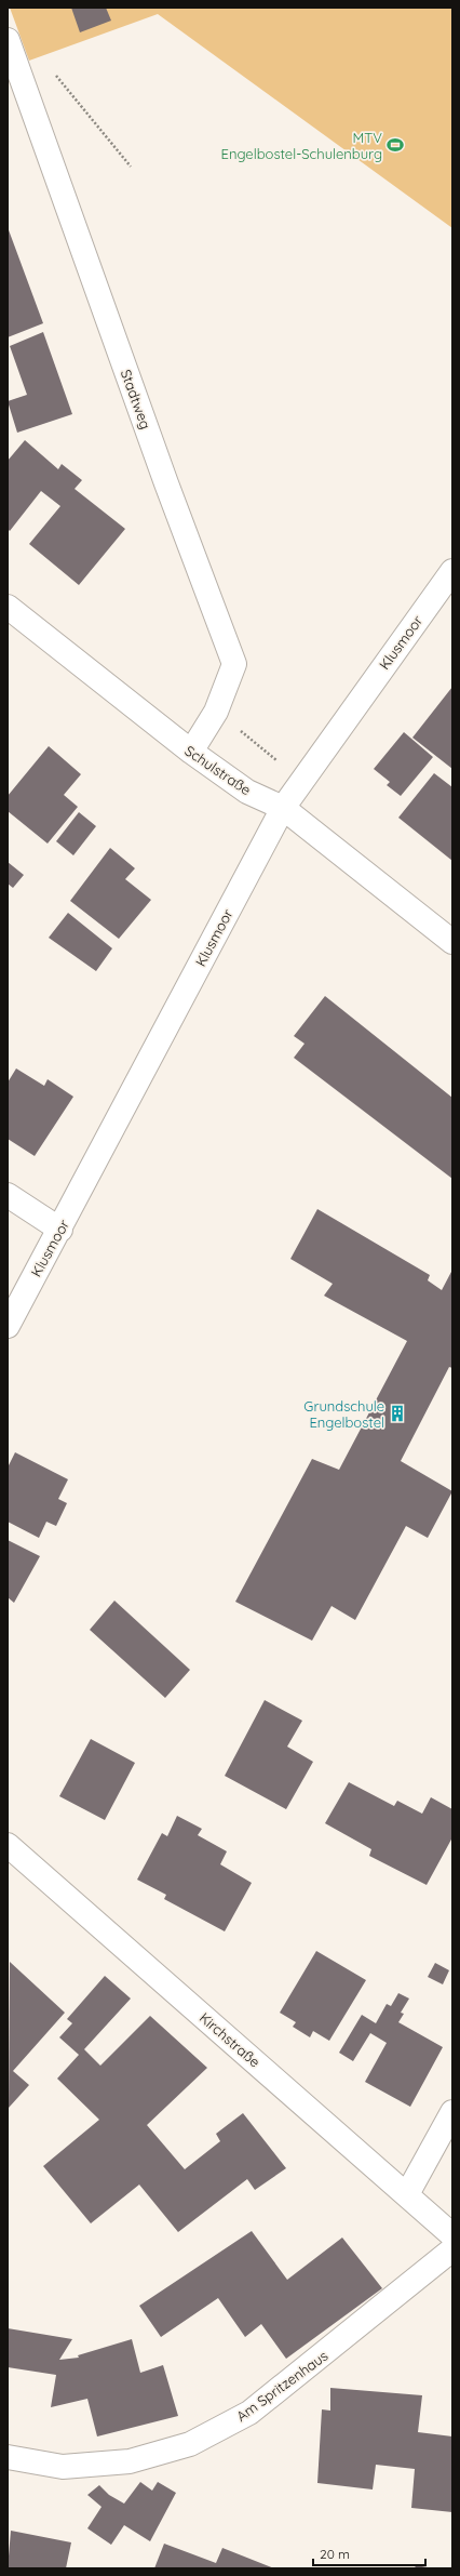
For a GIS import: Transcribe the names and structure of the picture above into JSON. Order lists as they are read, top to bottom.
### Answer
{
  "streets": {
    "street": [
      "Stadtweg",
      "Klusmoor",
      "Schulstraße",
      "Kirchstraße",
      "Am Spritzenhaus"
    ]
  },
  "crossings": [
    ["Stadtweg", "Schulstraße"],
    ["Klusmoor", "Schulstraße"]
  ],
  "places": {
    "sports": ["MTV Engelbostel-Schulenburg"],
    "building": ["Grundschule Engelbostel"]
  },
  "scale_bar": "20 m"
}
